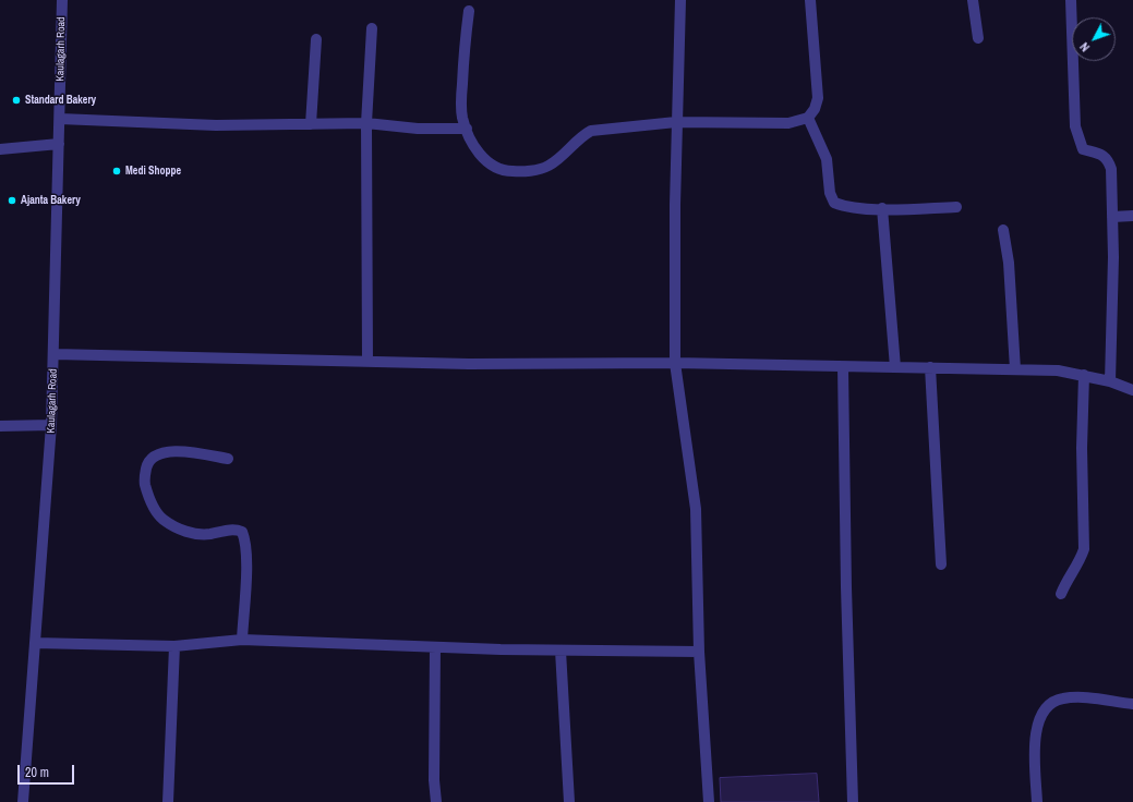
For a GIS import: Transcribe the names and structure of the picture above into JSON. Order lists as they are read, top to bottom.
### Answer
{
  "streets": {
    "street": ["Kaulagarh Road"]
  },
  "places": ["Standard Bakery", "Medi Shoppe", "Ajanta Bakery"],
  "scale_bar": "20 m",
  "north": "bottom left"
}
